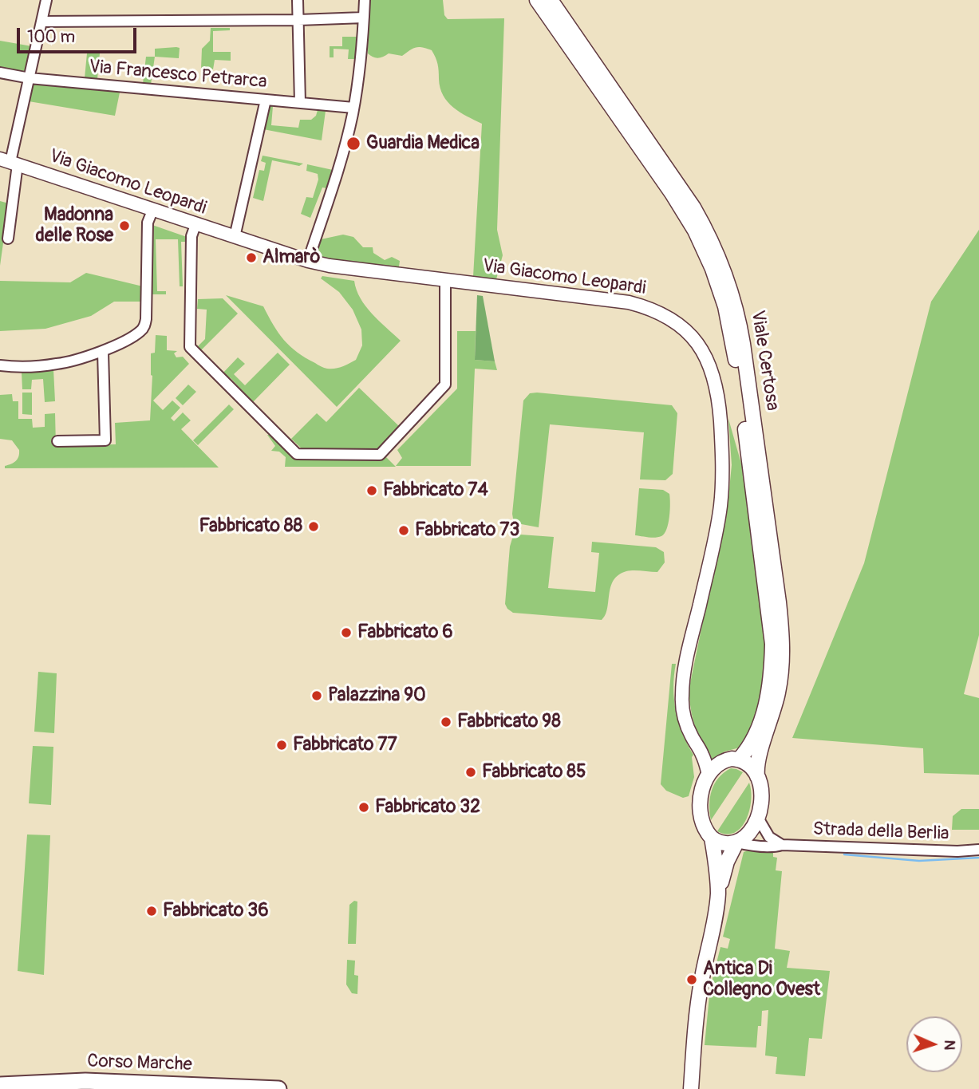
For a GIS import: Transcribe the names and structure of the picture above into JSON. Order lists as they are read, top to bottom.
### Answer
{
  "streets": {
    "main road": ["Viale Certosa", "Corso Marche"],
    "street": ["Via Francesco Petrarca", "Via Giacomo Leopardi", "Strada della Berlia"]
  },
  "crossings": [
    ["Via Giacomo Leopardi", "Viale Certosa"],
    ["Via Giacomo Leopardi", "Strada della Berlia"],
    ["Viale Certosa", "Strada della Berlia"]
  ],
  "places": [
    "Guardia Medica",
    "Madonna delle Rose",
    "Almarò",
    "Fabbricato 74",
    "Fabbricato 88",
    "Fabbricato 73",
    "Fabbricato 6",
    "Palazzina 90",
    "Fabbricato 98",
    "Fabbricato 77",
    "Fabbricato 85",
    "Fabbricato 32",
    "Fabbricato 36",
    "Antica Di Collegno Ovest"
  ],
  "scale_bar": "100 m",
  "north": "right"
}
